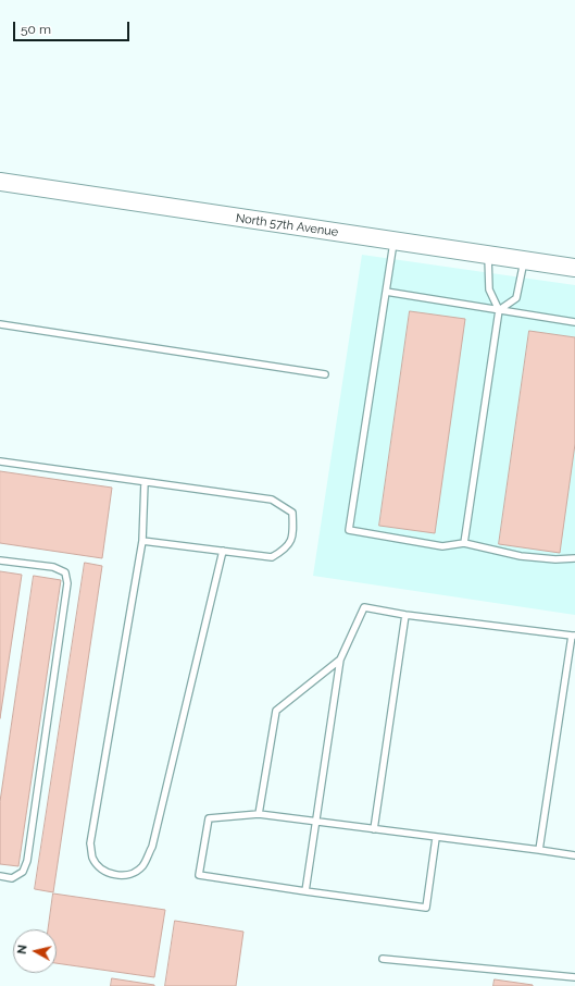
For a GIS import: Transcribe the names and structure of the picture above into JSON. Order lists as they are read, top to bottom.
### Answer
{
  "streets": {
    "street": ["North 57th Avenue"]
  },
  "scale_bar": "50 m",
  "north": "left"
}
